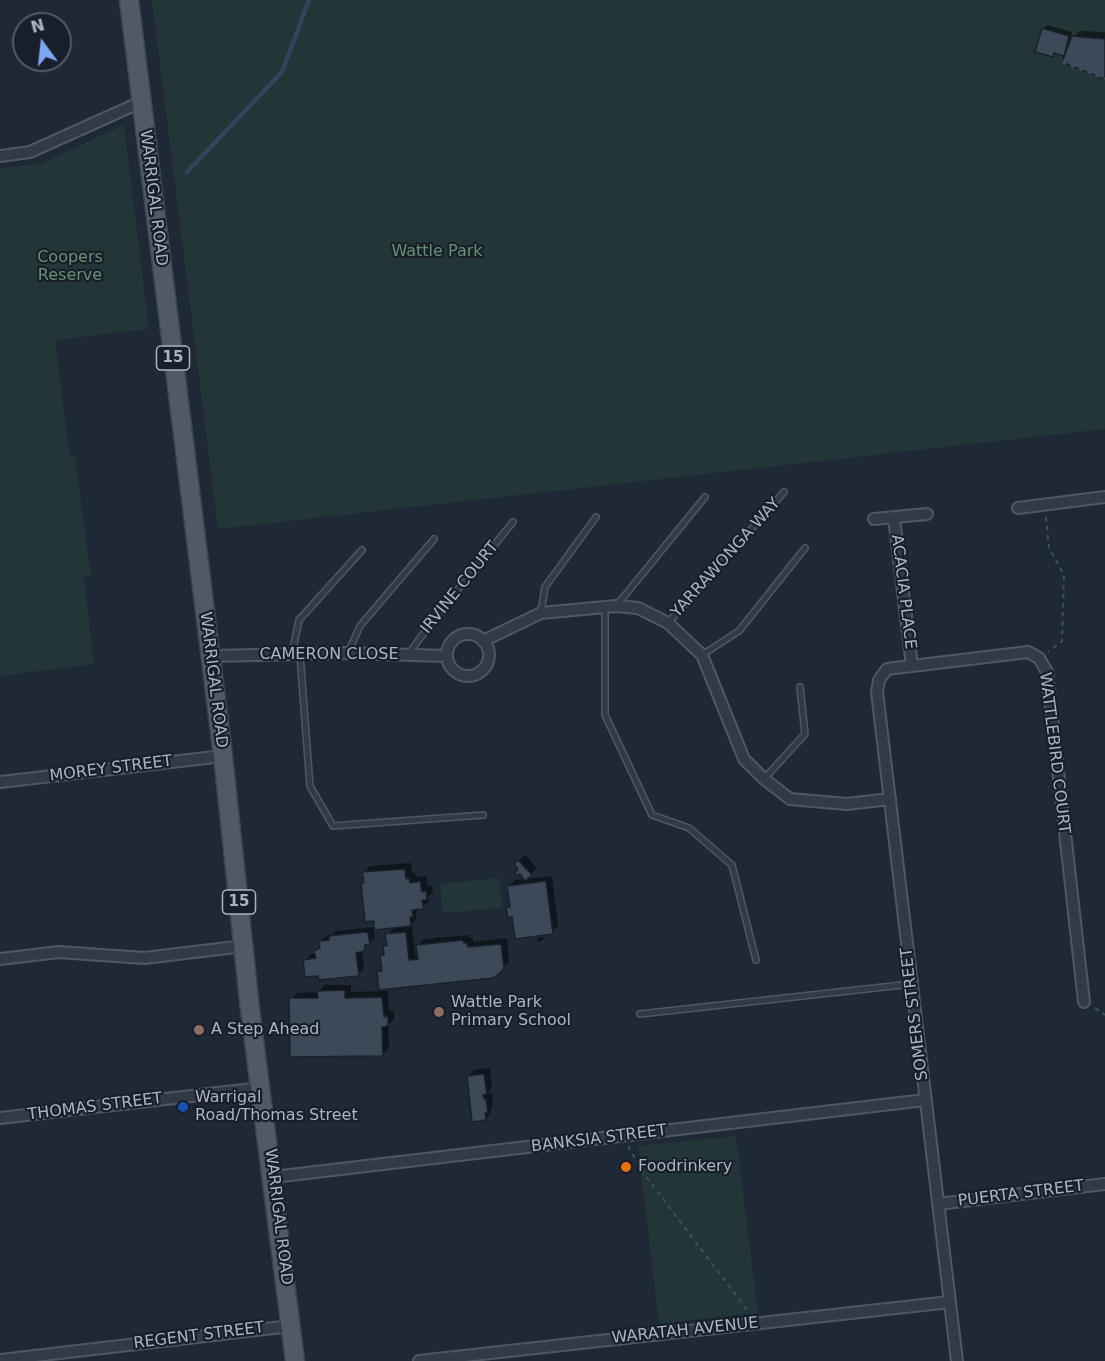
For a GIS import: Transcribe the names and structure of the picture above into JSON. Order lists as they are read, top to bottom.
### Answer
{
  "streets": {
    "main road": ["WARRIGAL ROAD", "15"],
    "street": [
      "ACACIA PLACE",
      "CAMERON CLOSE",
      "WATTLEBIRD COURT",
      "MOREY STREET",
      "SOMERS STREET",
      "THOMAS STREET",
      "BANKSIA STREET",
      "PUERTA STREET",
      "WARATAH AVENUE",
      "REGENT STREET"
    ],
    "lane": ["YARRAWONGA WAY", "IRVINE COURT"]
  },
  "crossings": [
    ["WARRIGAL ROAD", "CAMERON CLOSE"],
    ["WARRIGAL ROAD", "MOREY STREET"],
    ["WARRIGAL ROAD", "THOMAS STREET"],
    ["WARRIGAL ROAD", "BANKSIA STREET"],
    ["WARRIGAL ROAD", "REGENT STREET"],
    ["IRVINE COURT", "CAMERON CLOSE"],
    ["ACACIA PLACE", "WATTLEBIRD COURT"],
    ["WATTLEBIRD COURT", "SOMERS STREET"],
    ["SOMERS STREET", "BANKSIA STREET"],
    ["SOMERS STREET", "PUERTA STREET"],
    ["SOMERS STREET", "WARATAH AVENUE"]
  ],
  "parks": ["Wattle Park", "Coopers Reserve"],
  "places": [
    "Wattle Park Primary School",
    "A Step Ahead",
    "Warrigal Road/Thomas Street",
    "Foodrinkery"
  ],
  "north": "top"
}
